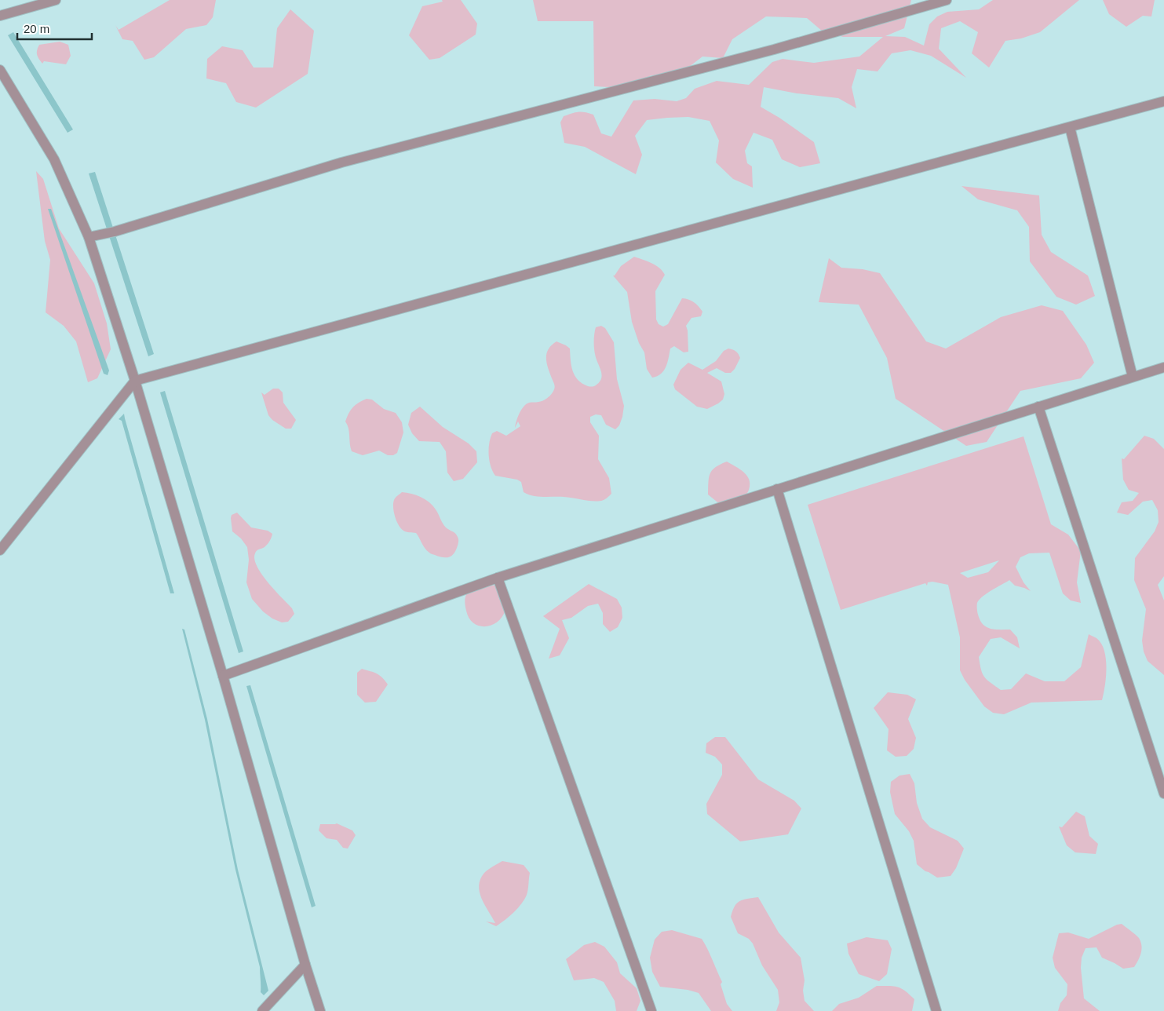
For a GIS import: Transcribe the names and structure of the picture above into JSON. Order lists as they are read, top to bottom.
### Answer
{
  "scale_bar": "20 m"
}
